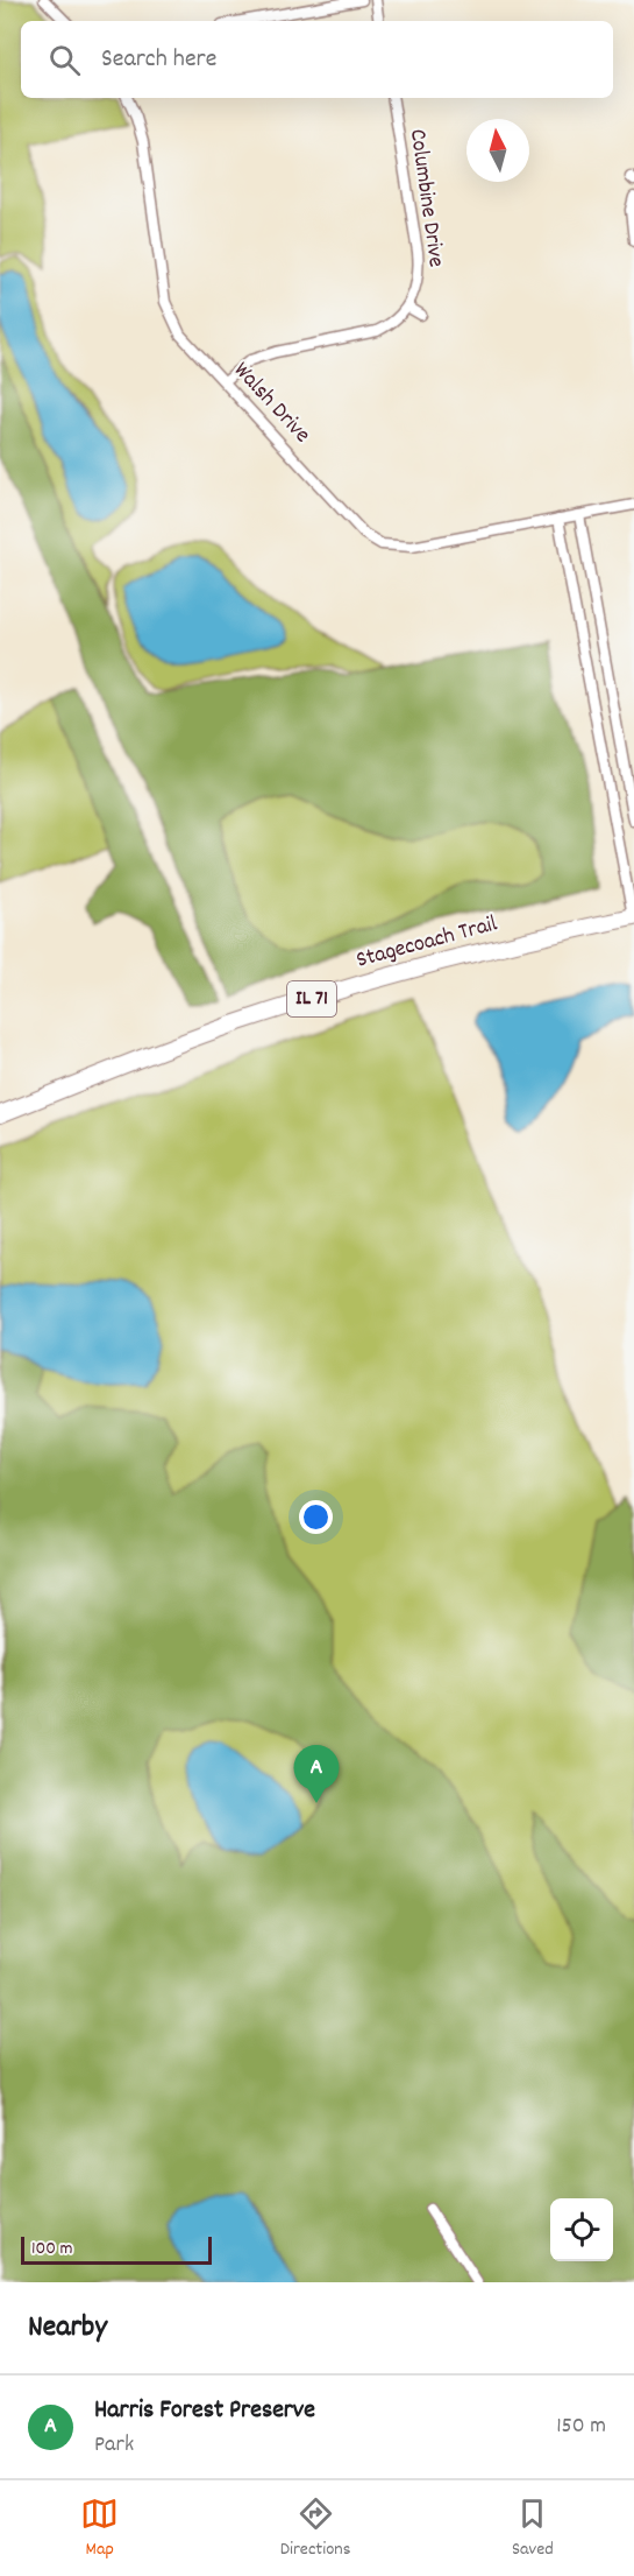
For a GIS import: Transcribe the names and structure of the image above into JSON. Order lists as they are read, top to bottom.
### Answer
{
  "streets": {
    "main road": ["Stagecoach Trail", "IL 71"],
    "street": ["Columbine Drive", "Walsh Drive"]
  },
  "crossings": [
    ["Columbine Drive", "Walsh Drive"]
  ],
  "scale_bar": "100 m",
  "north": "top",
  "page": {
    "search": "Search here",
    "pins": "A",
    "scale": "100 m",
    "heading": "Nearby",
    "list": [
      {
        "mark": "A",
        "name": "Harris Forest Preserve",
        "note": "Park",
        "value": "150 m"
      }
    ],
    "nav": ["Map", "Directions", "Saved"]
  }
}
